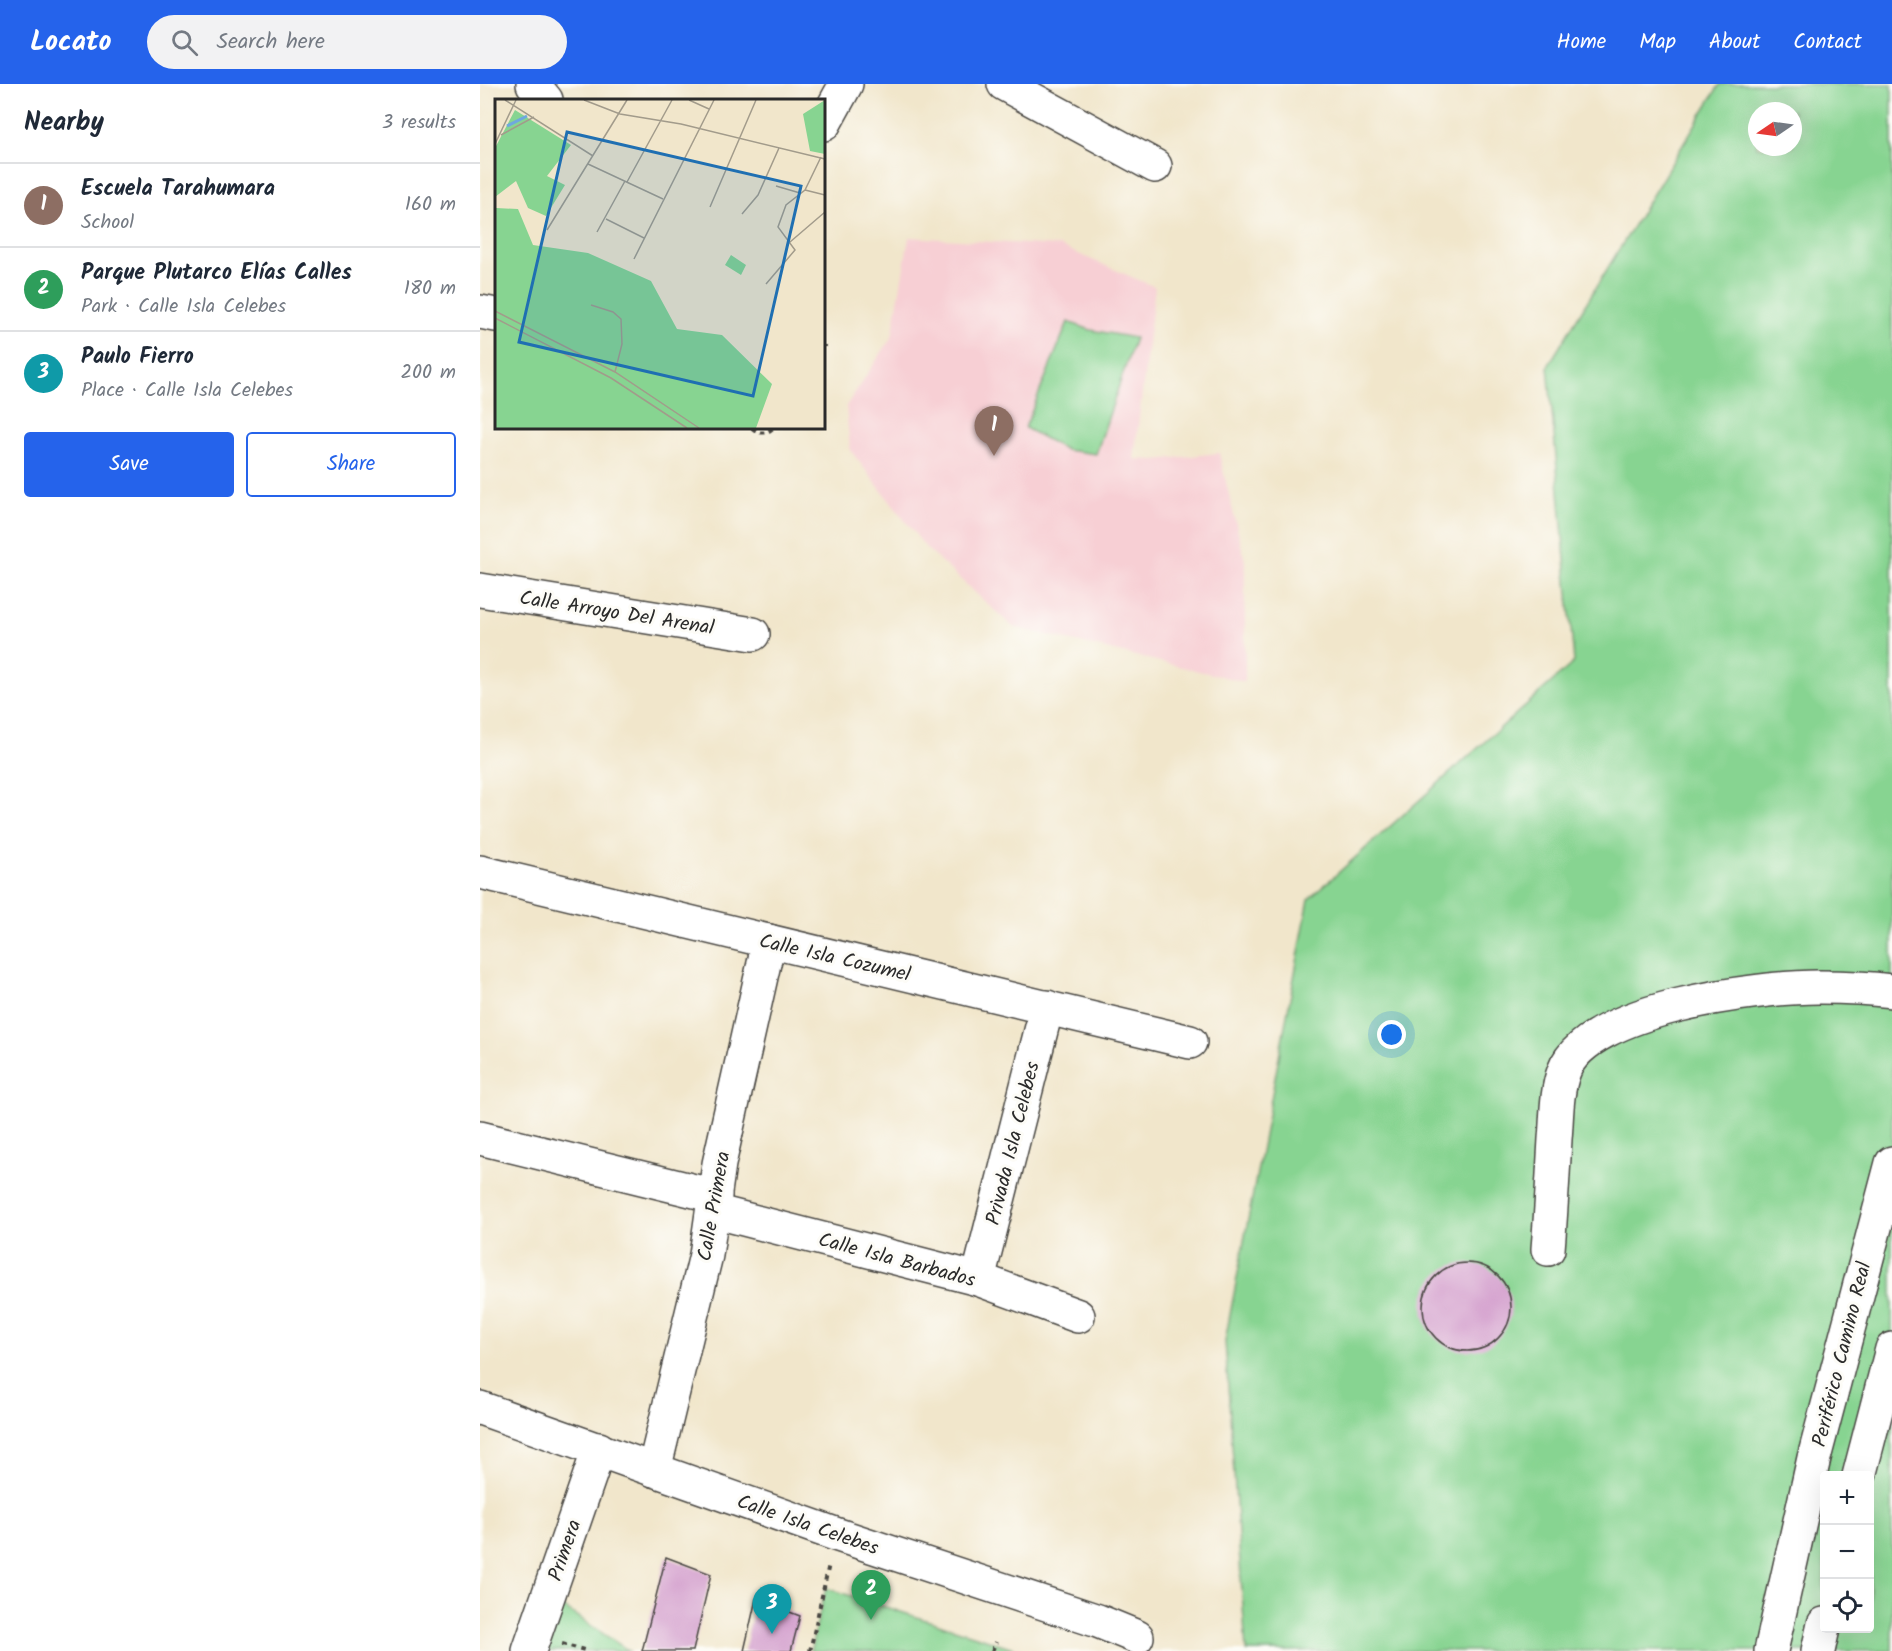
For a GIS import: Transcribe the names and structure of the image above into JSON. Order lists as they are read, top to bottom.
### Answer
{
  "streets": {
    "main road": [
      "Calle Arroyo Del Arenal",
      "Calle Isla Cozumel",
      "Privada Isla Celebes",
      "Calle Primera",
      "Calle Isla Barbados",
      "Periférico Camino Real",
      "Calle Isla Celebes",
      "Primera"
    ]
  },
  "crossings": [
    ["Calle Isla Cozumel", "Privada Isla Celebes"],
    ["Calle Isla Cozumel", "Calle Primera"],
    ["Privada Isla Celebes", "Calle Isla Barbados"],
    ["Calle Primera", "Calle Isla Barbados"],
    ["Calle Primera", "Calle Isla Celebes"],
    ["Calle Isla Celebes", "Primera"]
  ],
  "north": "left",
  "page": {
    "header": "Locato",
    "search": "Search here",
    "nav": [
      "Home",
      "Map",
      "About",
      "Contact"
    ],
    "heading": ["Nearby", "3 results"],
    "list": [
      {
        "mark": "1",
        "name": "Escuela Tarahumara",
        "note": "School",
        "value": "160 m"
      },
      {
        "mark": "2",
        "name": "Parque Plutarco Elías Calles",
        "note": "Park · Calle Isla Celebes",
        "value": "180 m"
      },
      {
        "mark": "3",
        "name": "Paulo Fierro",
        "note": "Place · Calle Isla Celebes",
        "value": "200 m"
      }
    ],
    "pins": ["1", "2", "3"],
    "buttons": ["Save", "Share"],
    "map_buttons": ["+", "−"]
  }
}
